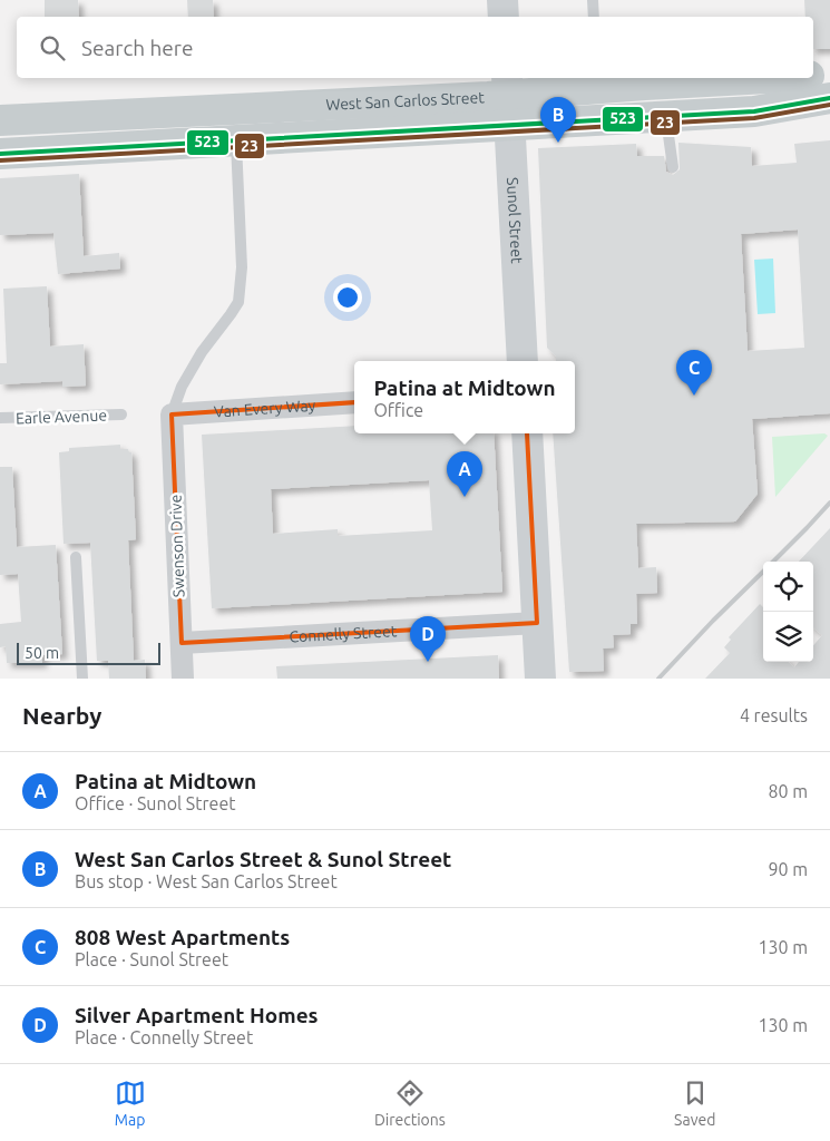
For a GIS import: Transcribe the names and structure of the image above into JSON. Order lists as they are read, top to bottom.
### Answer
{
  "streets": {
    "main road": ["West San Carlos Street"],
    "street": [
      "Sunol Street",
      "Van Every Way",
      "Swenson Drive",
      "Connelly Street"
    ],
    "lane": ["Earle Avenue"]
  },
  "crossings": [
    ["West San Carlos Street", "Sunol Street"],
    ["Van Every Way", "Swenson Drive"],
    ["Swenson Drive", "Connelly Street"]
  ],
  "lines": ["transit line 523", "transit line 23"],
  "scale_bar": "50 m",
  "page": {
    "search": "Search here",
    "pins": [
      "B",
      "C",
      "A",
      "D"
    ],
    "popup": ["Patina at Midtown", "Office"],
    "scale": "50 m",
    "heading": ["Nearby", "4 results"],
    "list": [
      {
        "mark": "A",
        "name": "Patina at Midtown",
        "note": "Office · Sunol Street",
        "value": "80 m"
      },
      {
        "mark": "B",
        "name": "West San Carlos Street & Sunol Street",
        "note": "Bus stop · West San Carlos Street",
        "value": "90 m"
      },
      {
        "mark": "C",
        "name": "808 West Apartments",
        "note": "Place · Sunol Street",
        "value": "130 m"
      },
      {
        "mark": "D",
        "name": "Silver Apartment Homes",
        "note": "Place · Connelly Street",
        "value": "130 m"
      }
    ],
    "nav": ["Map", "Directions", "Saved"]
  }
}
